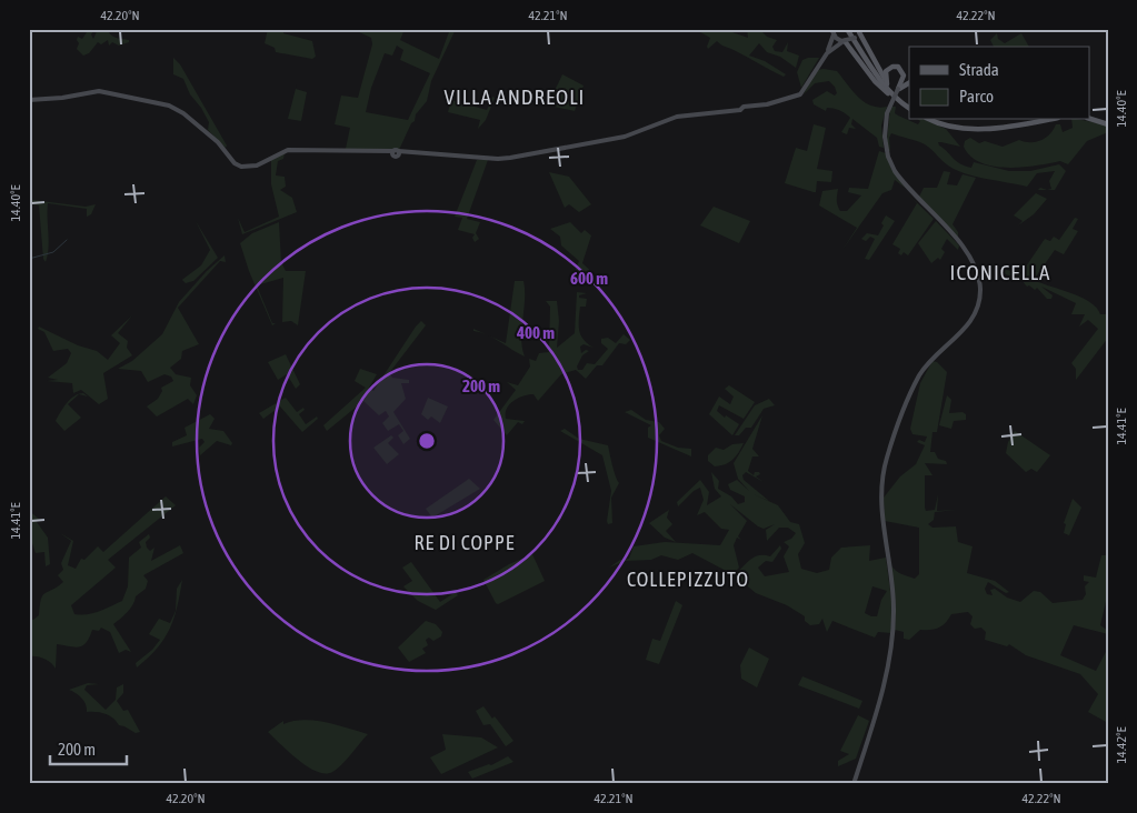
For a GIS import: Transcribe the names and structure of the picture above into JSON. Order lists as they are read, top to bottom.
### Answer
{
  "districts": [
    "VILLA ANDREOLI",
    "ICONICELLA",
    "RE DI COPPE",
    "COLLEPIZZUTO"
  ],
  "legend": ["Strada", "Parco"],
  "scale_bar": "200 m",
  "coordinates": [
    "42.20°N",
    "42.21°N",
    "42.22°N",
    "14.40°E",
    "14.41°E",
    "14.42°E"
  ],
  "rings": ["600 m", "400 m", "200 m"]
}
